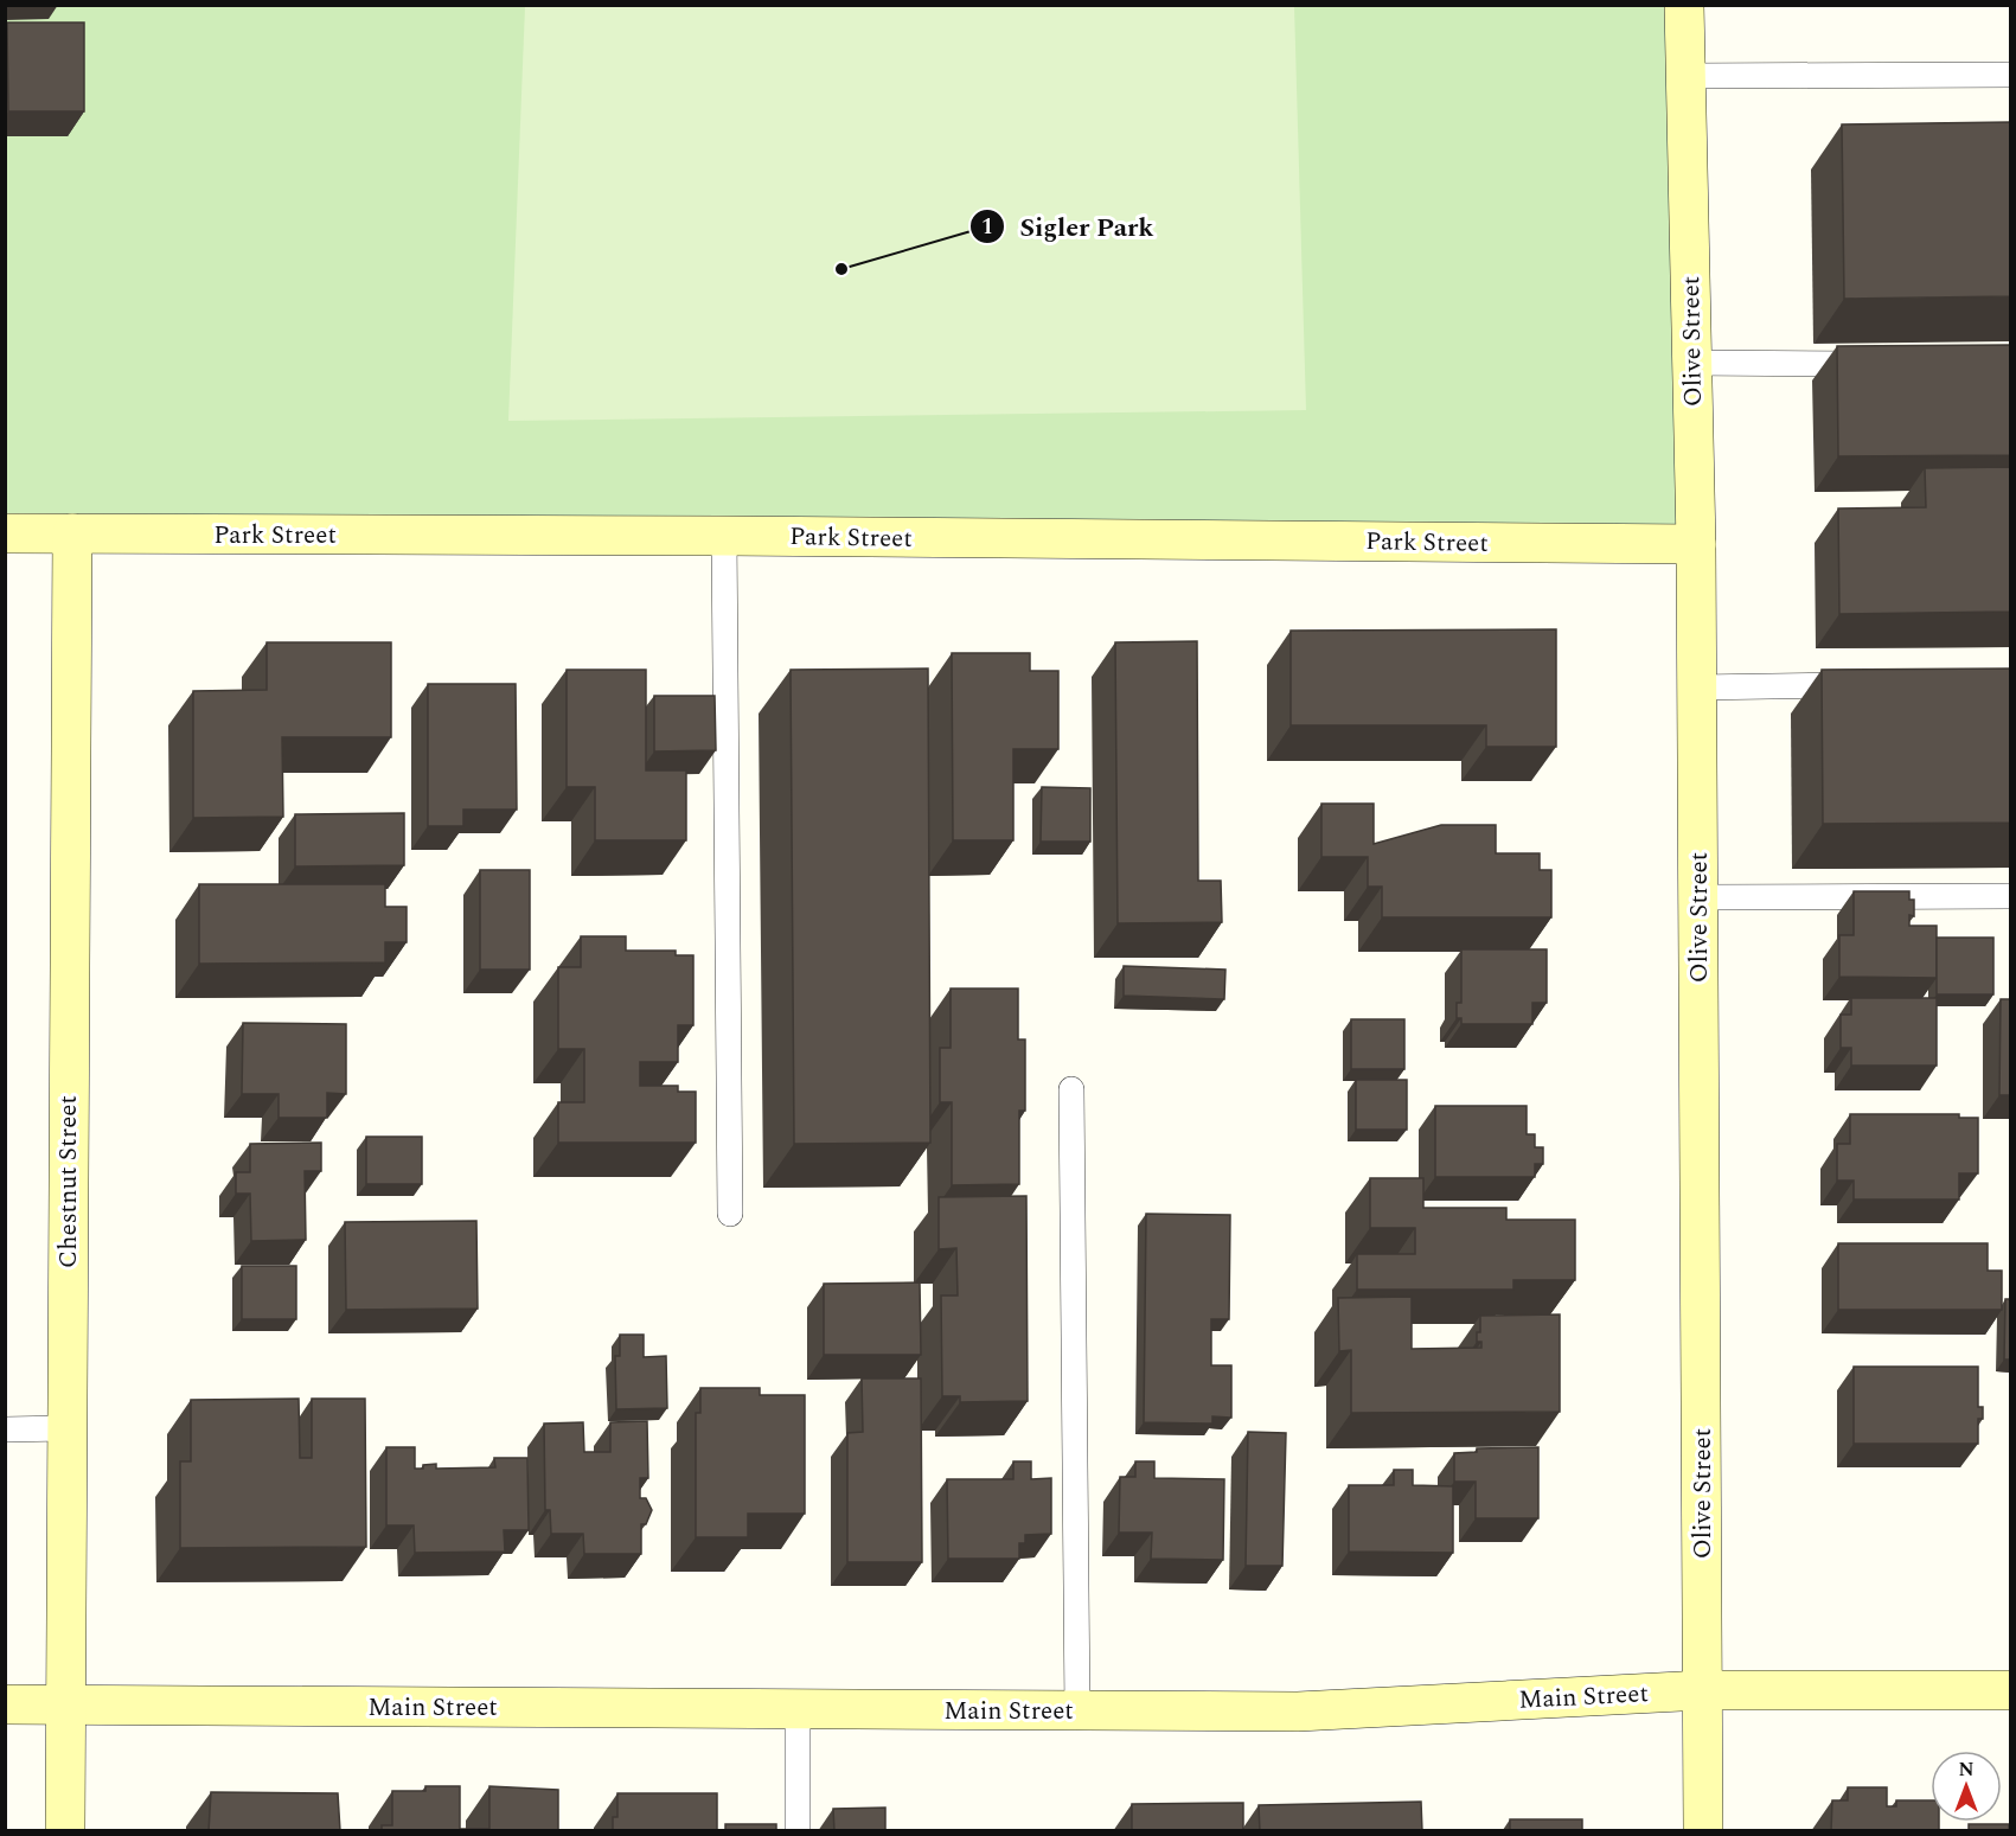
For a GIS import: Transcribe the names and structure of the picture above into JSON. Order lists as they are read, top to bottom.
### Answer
{
  "streets": {
    "street": [
      "Olive Street",
      "Park Street",
      "Chestnut Street",
      "Main Street"
    ]
  },
  "crossings": [
    ["Olive Street", "Park Street"],
    ["Olive Street", "Main Street"],
    ["Park Street", "Chestnut Street"],
    ["Chestnut Street", "Main Street"]
  ],
  "places": ["Sigler Park"],
  "north": "top"
}
